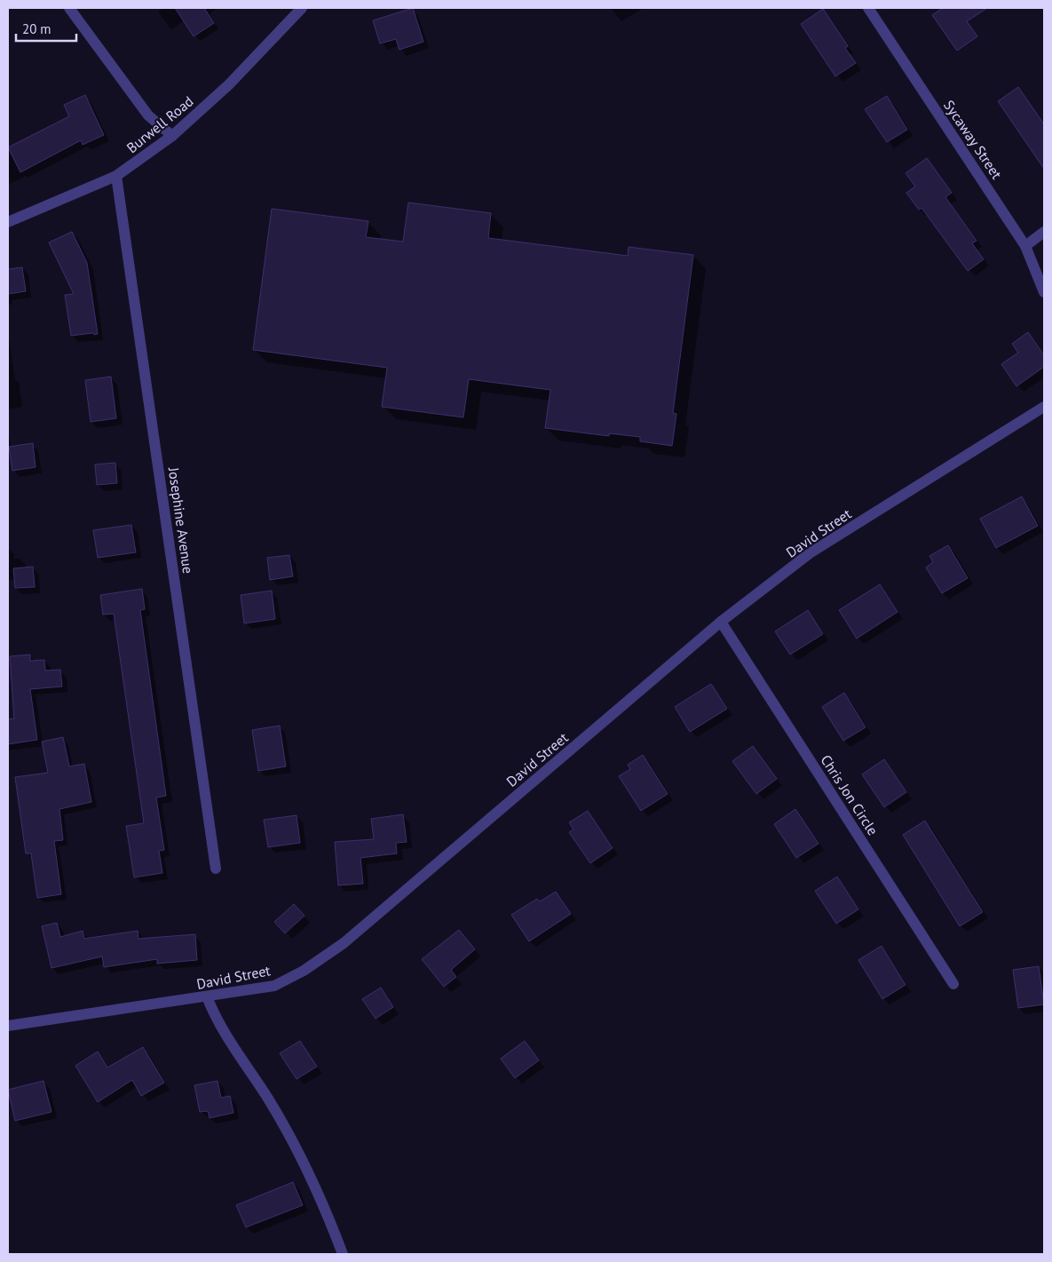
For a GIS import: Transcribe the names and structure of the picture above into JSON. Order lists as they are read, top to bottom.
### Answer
{
  "streets": {
    "street": [
      "Burwell Road",
      "Sycaway Street",
      "Josephine Avenue",
      "David Street",
      "Chris Jon Circle"
    ]
  },
  "crossings": [
    ["Burwell Road", "Josephine Avenue"],
    ["David Street", "Chris Jon Circle"]
  ],
  "scale_bar": "20 m"
}
